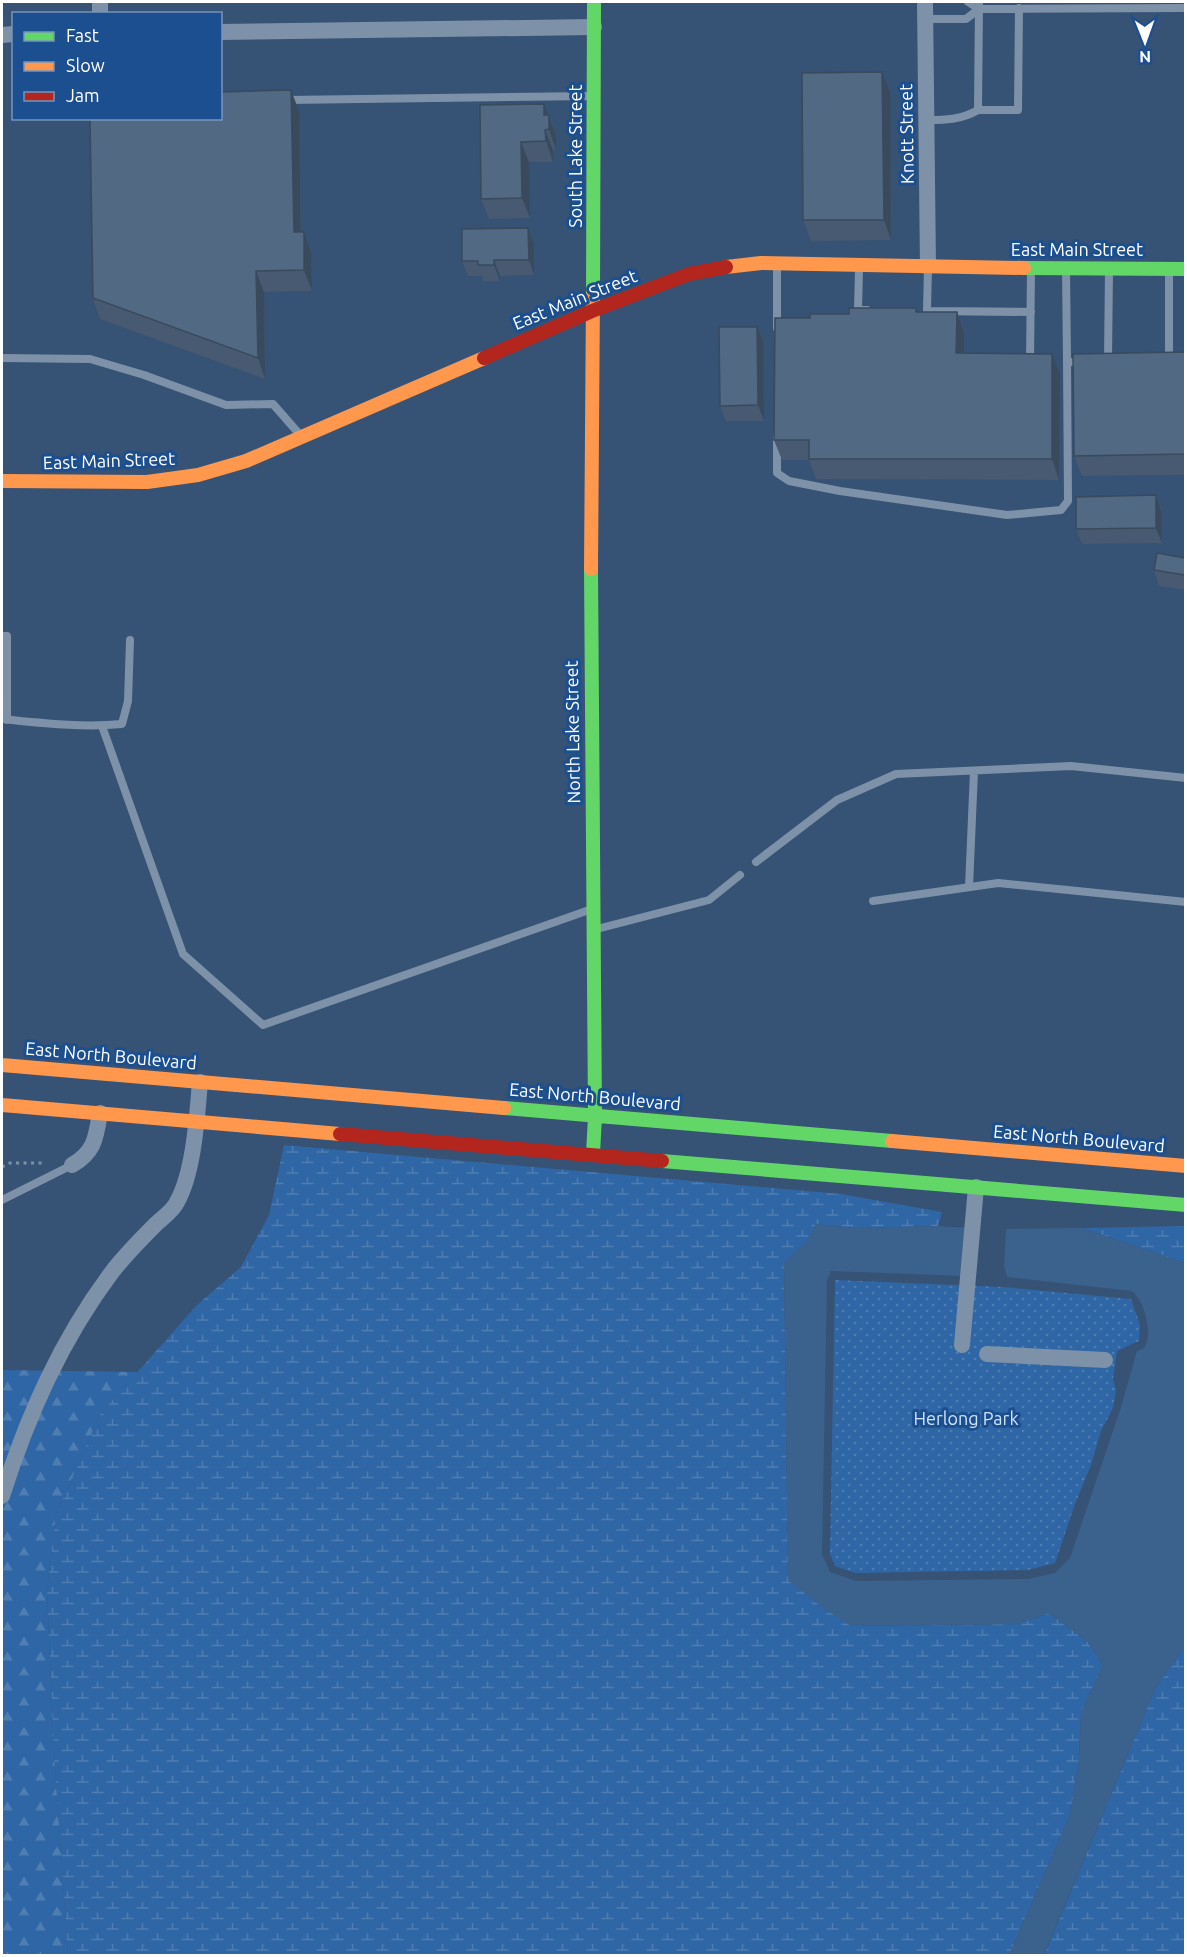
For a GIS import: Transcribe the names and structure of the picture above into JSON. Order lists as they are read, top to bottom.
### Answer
{
  "streets": {
    "main road": [
      "South Lake Street",
      "East Main Street",
      "North Lake Street",
      "East North Boulevard"
    ],
    "street": ["Knott Street"]
  },
  "crossings": [
    ["Knott Street", "East Main Street"],
    ["South Lake Street", "East Main Street"],
    ["South Lake Street", "North Lake Street"],
    ["East Main Street", "North Lake Street"],
    ["North Lake Street", "East North Boulevard"]
  ],
  "parks": ["Herlong Park"],
  "legend": ["Fast", "Slow", "Jam"],
  "north": "bottom"
}
